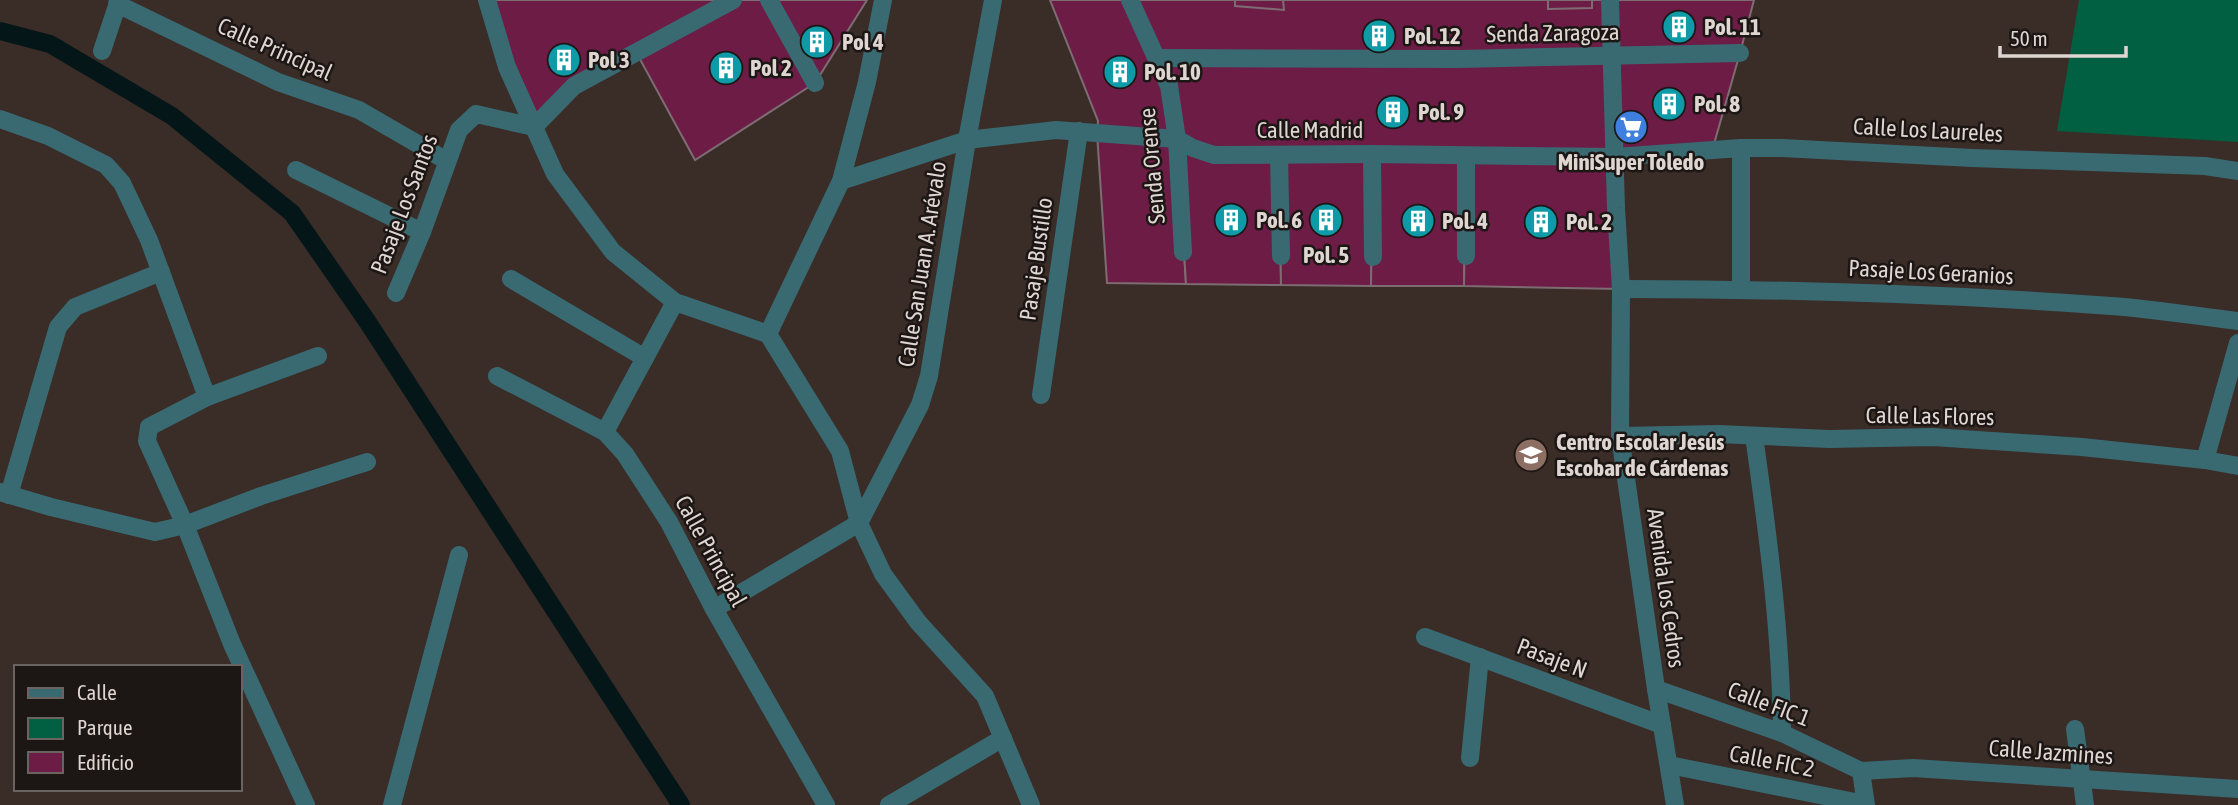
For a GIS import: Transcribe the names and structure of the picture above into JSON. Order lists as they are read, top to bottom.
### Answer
{
  "streets": {
    "street": [
      "Senda Zaragoza",
      "Calle Principal",
      "Calle Madrid",
      "Calle Los Laureles",
      "Senda Orense",
      "Pasaje Los Santos",
      "Pasaje Bustillo",
      "Calle San Juan A. Arévalo",
      "Pasaje Los Geranios",
      "Calle Las Flores",
      "Avenida Los Cedros",
      "Pasaje N",
      "Calle FIC 1",
      "Calle Jazmines",
      "Calle FIC 2"
    ]
  },
  "crossings": [
    ["Senda Zaragoza", "Senda Orense"],
    ["Senda Zaragoza", "Avenida Los Cedros"],
    ["Calle Principal", "Pasaje Los Santos"],
    ["Calle Madrid", "Calle Los Laureles"],
    ["Calle Madrid", "Senda Orense"],
    ["Calle Madrid", "Pasaje Bustillo"],
    ["Calle Madrid", "Calle San Juan A. Arévalo"],
    ["Calle Madrid", "Avenida Los Cedros"],
    ["Calle Los Laureles", "Avenida Los Cedros"],
    ["Pasaje Los Geranios", "Avenida Los Cedros"],
    ["Calle Las Flores", "Avenida Los Cedros"],
    ["Avenida Los Cedros", "Pasaje N"],
    ["Avenida Los Cedros", "Calle FIC 1"],
    ["Avenida Los Cedros", "Calle FIC 2"],
    ["Calle FIC 1", "Calle Jazmines"]
  ],
  "places": {
    "building": [
      "Pol. 11",
      "Pol. 12",
      "Pol 4",
      "Pol 3",
      "Pol 2",
      "Pol. 10",
      "Pol. 8",
      "Pol. 9",
      "Pol. 6",
      "Pol. 5",
      "Pol. 4",
      "Pol. 2"
    ],
    "supermarket": ["MiniSuper Toledo"],
    "school or university": ["Centro Escolar Jesús Escobar de Cárdenas"]
  },
  "legend": ["Calle", "Parque", "Edificio"],
  "scale_bar": "50 m"
}
